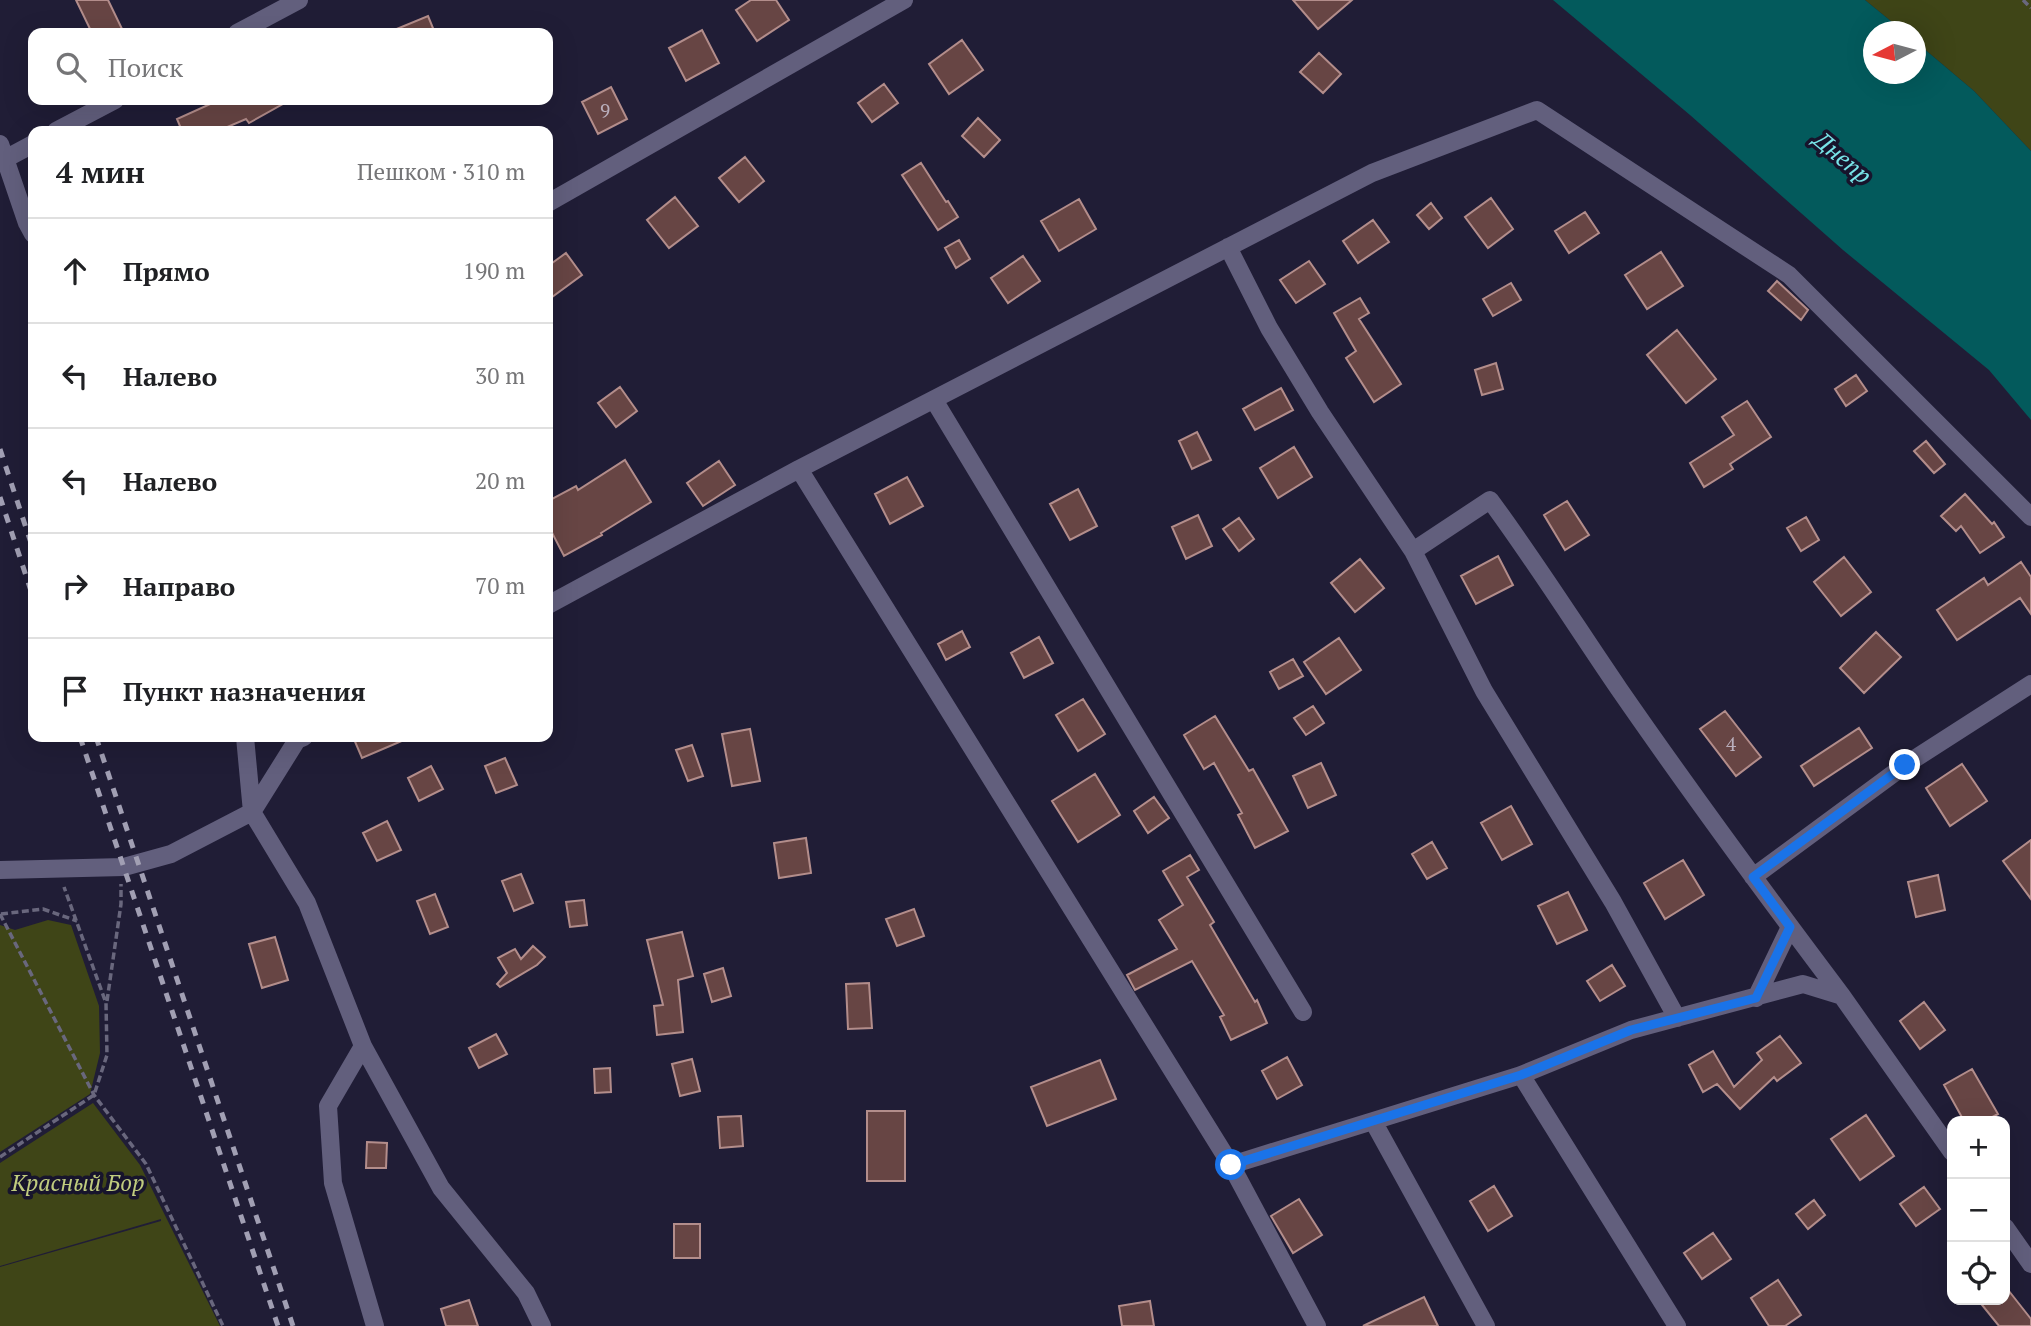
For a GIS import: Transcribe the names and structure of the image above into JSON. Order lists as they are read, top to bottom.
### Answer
{
  "water": ["Днепр"],
  "parks": ["Красный Бор"],
  "house_numbers": ["9", "4"],
  "north": "left",
  "page": {
    "search": "Поиск",
    "heading": ["4 мин", "Пешком · 310 m"],
    "list": [
      ["Прямо", "190 m"],
      ["Налево", "30 m"],
      ["Налево", "20 m"],
      ["Направо", "70 m"],
      "Пункт назначения"
    ],
    "map_buttons": ["+", "−"]
  }
}
